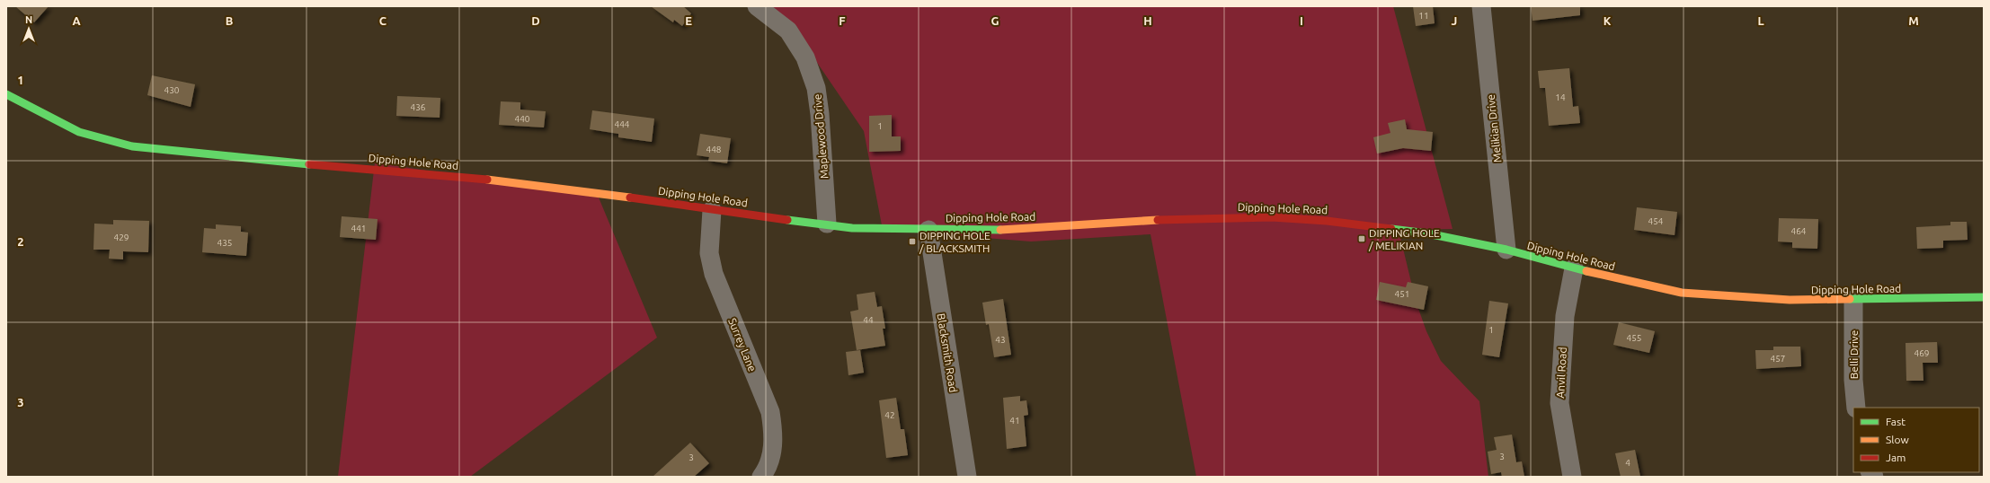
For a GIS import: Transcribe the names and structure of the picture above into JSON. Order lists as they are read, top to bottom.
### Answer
{
  "streets": {
    "main road": ["Dipping Hole Road"],
    "street": [
      "Melikian Drive",
      "Maplewood Drive",
      "Surrey Lane",
      "Blacksmith Road",
      "Belli Drive",
      "Anvil Road"
    ]
  },
  "crossings": [
    ["Melikian Drive", "Dipping Hole Road"],
    ["Maplewood Drive", "Dipping Hole Road"],
    ["Dipping Hole Road", "Surrey Lane"],
    ["Dipping Hole Road", "Blacksmith Road"],
    ["Dipping Hole Road", "Belli Drive"],
    ["Dipping Hole Road", "Anvil Road"]
  ],
  "places": {
    "transit": ["DIPPING HOLE / MELIKIAN", "DIPPING HOLE / BLACKSMITH"]
  },
  "house_numbers": [
    "11",
    "430",
    "14",
    "436",
    "440",
    "444",
    "1",
    "448",
    "454",
    "441",
    "464",
    "429",
    "435",
    "451",
    "44",
    "1",
    "455",
    "43",
    "469",
    "457",
    "42",
    "41",
    "3",
    "3",
    "4"
  ],
  "legend": ["Fast", "Slow", "Jam"],
  "north": "top",
  "grid": {
    "columns": [
      "A",
      "B",
      "C",
      "D",
      "E",
      "F",
      "G",
      "H",
      "I",
      "J",
      "K",
      "L",
      "M"
    ],
    "rows": ["1", "2", "3"]
  }
}
